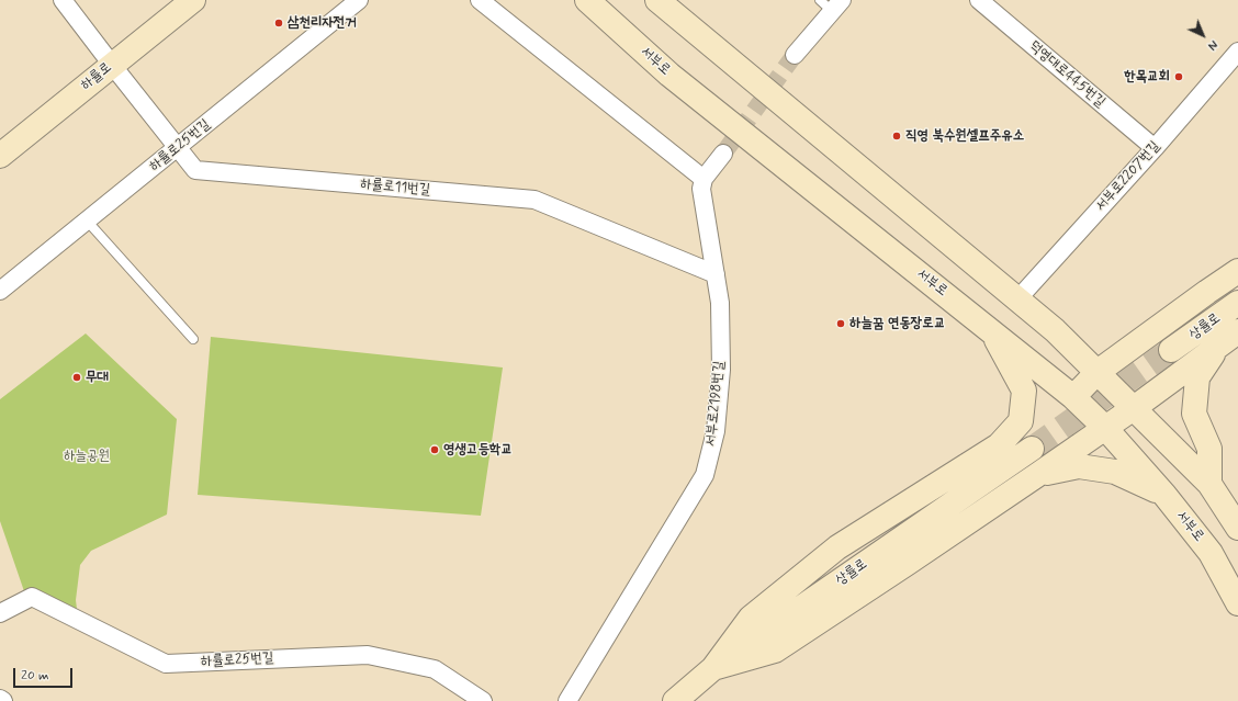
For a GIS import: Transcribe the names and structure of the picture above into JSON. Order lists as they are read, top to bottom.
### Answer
{
  "streets": {
    "main road": ["서부로", "하률로", "상률로"],
    "street": [
      "덕영대로445번길",
      "하률로25번길",
      "서부로2207번길",
      "하률로11번길",
      "서부로2198번길"
    ]
  },
  "crossings": [
    ["덕영대로445번길", "서부로2207번길"],
    ["하률로", "하률로11번길"],
    ["하률로25번길", "하률로11번길"],
    ["하률로11번길", "서부로2198번길"]
  ],
  "parks": ["하늘공원"],
  "places": [
    "삼천리자전거",
    "한목교회",
    "직영 북수원셀프주유소",
    "하늘꿈 연동장로교",
    "무대",
    "영생고등학교"
  ],
  "scale_bar": "20 m",
  "north": "bottom right"
}
